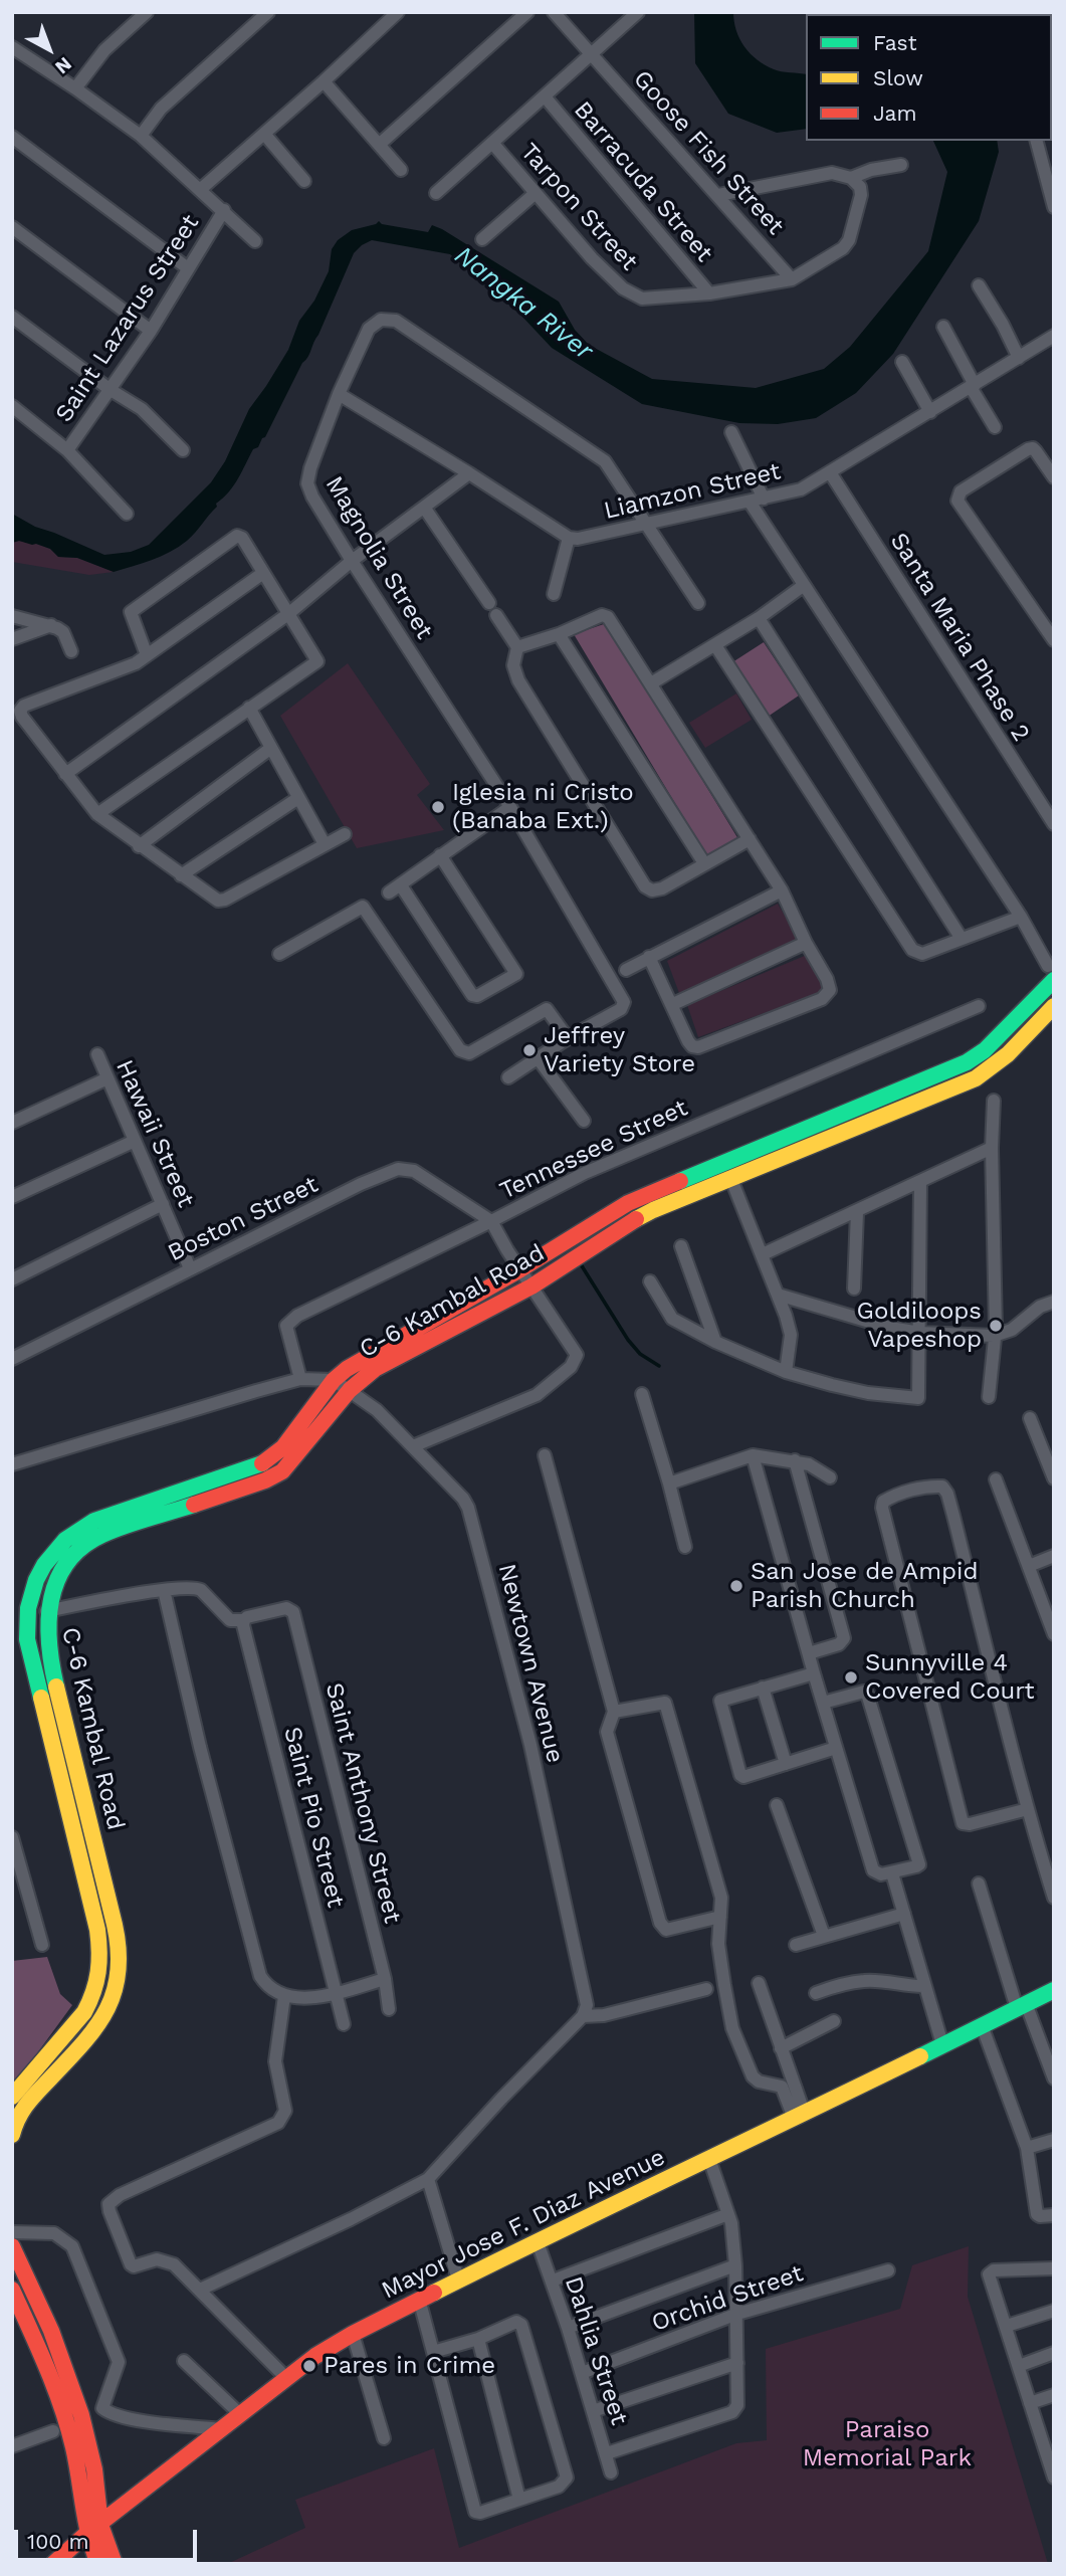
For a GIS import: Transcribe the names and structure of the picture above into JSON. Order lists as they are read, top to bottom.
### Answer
{
  "streets": {
    "main road": ["C-6 Kambal Road", "Mayor Jose F. Diaz Avenue"],
    "street": [
      "Goose Fish Street",
      "Barracuda Street",
      "Tarpon Street",
      "Saint Lazarus Street",
      "Liamzon Street",
      "Magnolia Street",
      "Santa Maria Phase 2",
      "Hawaii Street",
      "Tennessee Street",
      "Boston Street",
      "Newtown Avenue",
      "Saint Anthony Street",
      "Saint Pio Street",
      "Orchid Street",
      "Dahlia Street"
    ]
  },
  "crossings": [
    ["Goose Fish Street", "Tarpon Street"],
    ["Barracuda Street", "Tarpon Street"],
    ["Liamzon Street", "Magnolia Street"],
    ["Liamzon Street", "Santa Maria Phase 2"],
    ["Hawaii Street", "Boston Street"],
    ["Tennessee Street", "Boston Street"],
    ["C-6 Kambal Road", "Newtown Avenue"],
    ["Saint Anthony Street", "Saint Pio Street"],
    ["Mayor Jose F. Diaz Avenue", "Dahlia Street"],
    ["Orchid Street", "Dahlia Street"]
  ],
  "water": ["Nangka River"],
  "parks": ["Paraiso Memorial Park"],
  "places": [
    "Iglesia ni Cristo (Banaba Ext.)",
    "Jeffrey Variety Store",
    "Goldiloops Vapeshop",
    "San Jose de Ampid Parish Church",
    "Sunnyville 4 Covered Court",
    "Pares in Crime"
  ],
  "legend": ["Fast", "Slow", "Jam"],
  "scale_bar": "100 m",
  "north": "bottom right"
}
